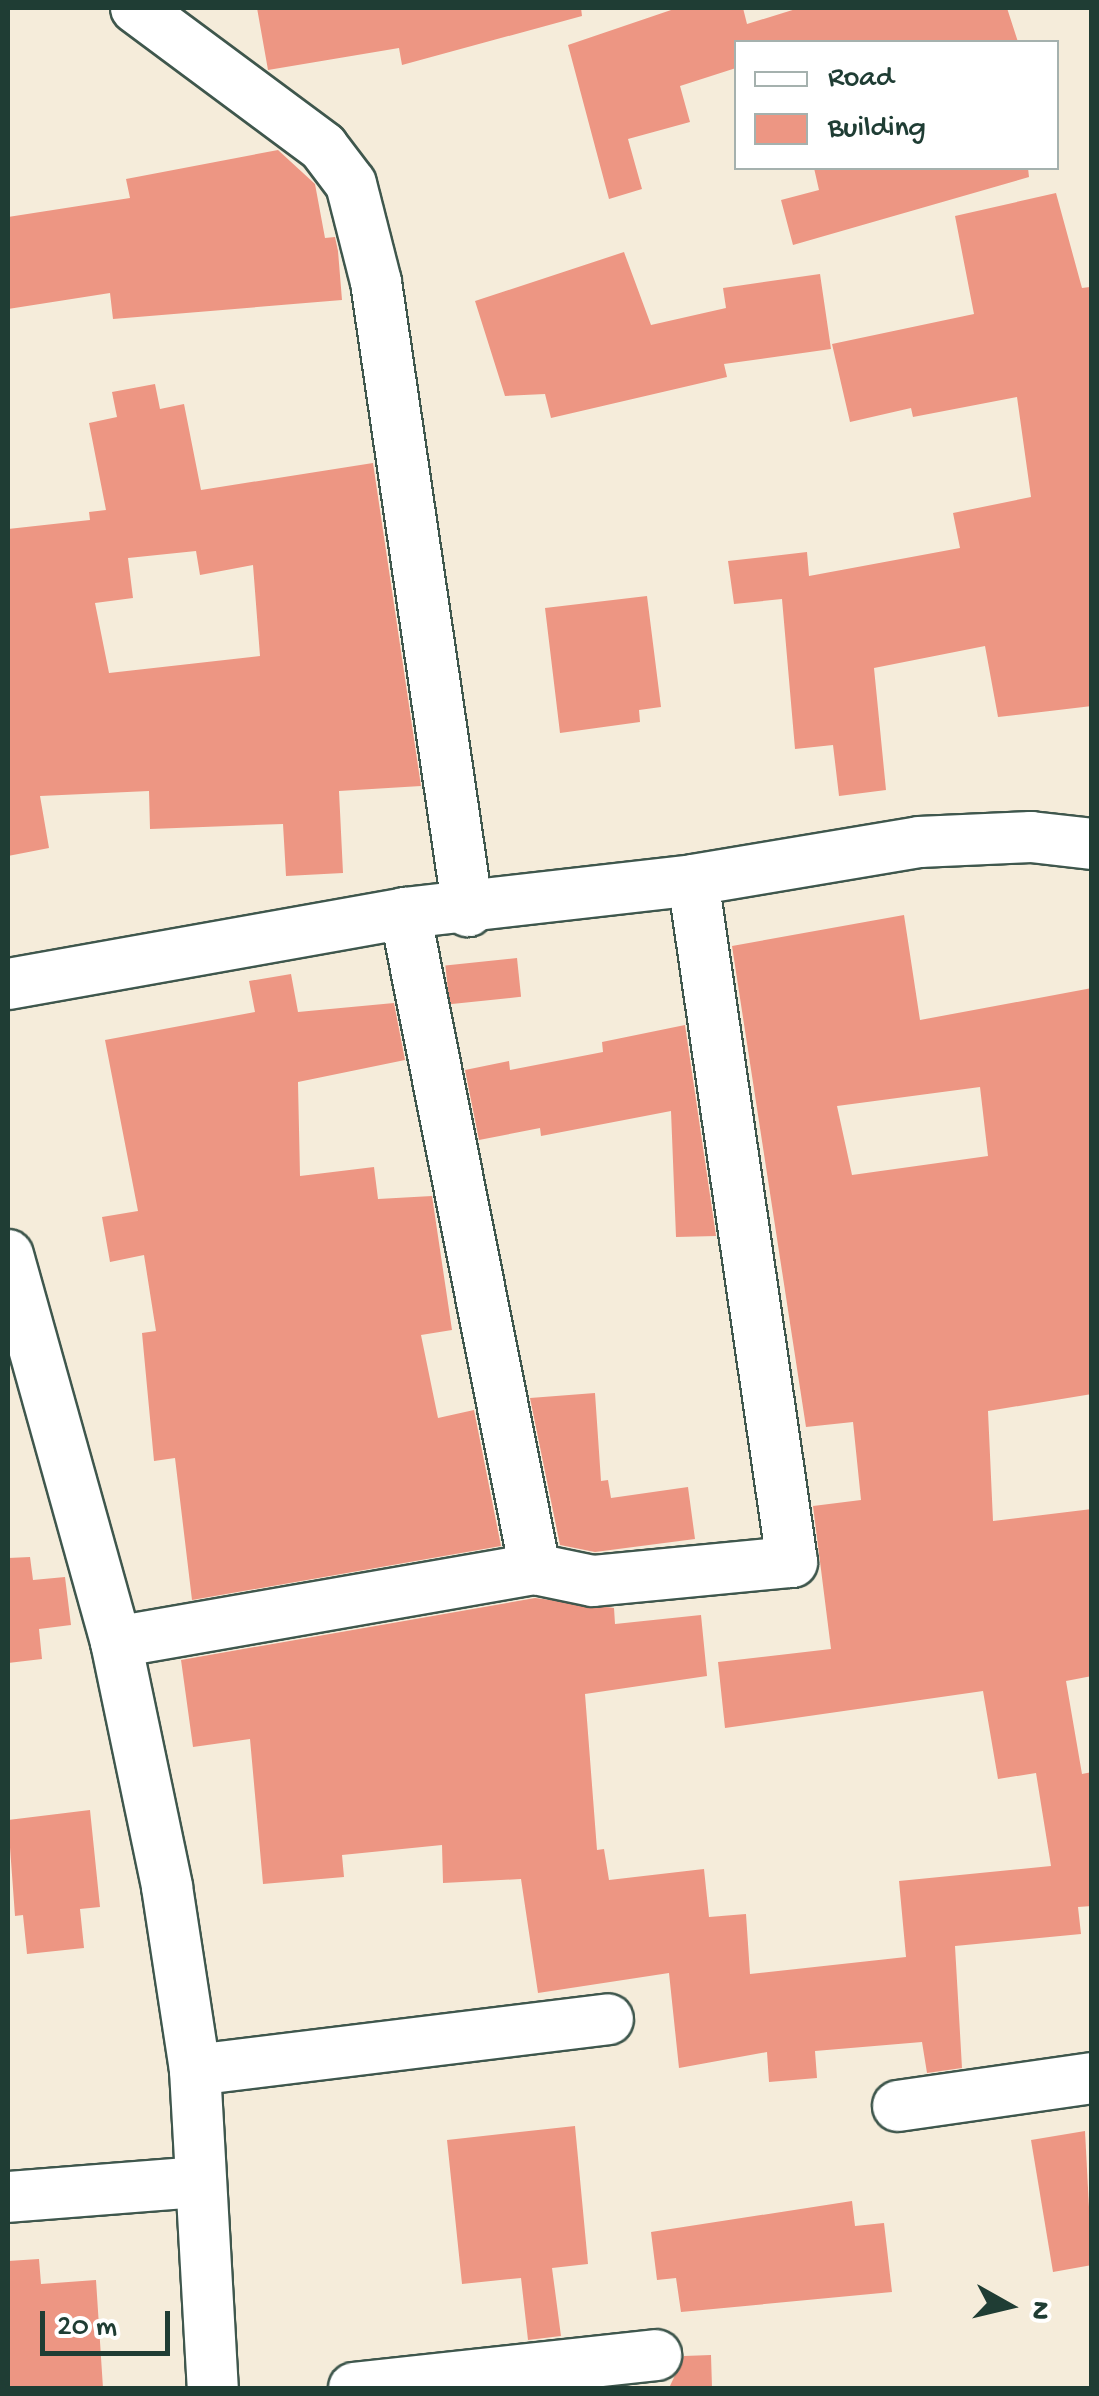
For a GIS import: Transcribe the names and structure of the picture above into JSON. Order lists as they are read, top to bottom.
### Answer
{
  "legend": ["Road", "Building"],
  "scale_bar": "20 m",
  "north": "right"
}
